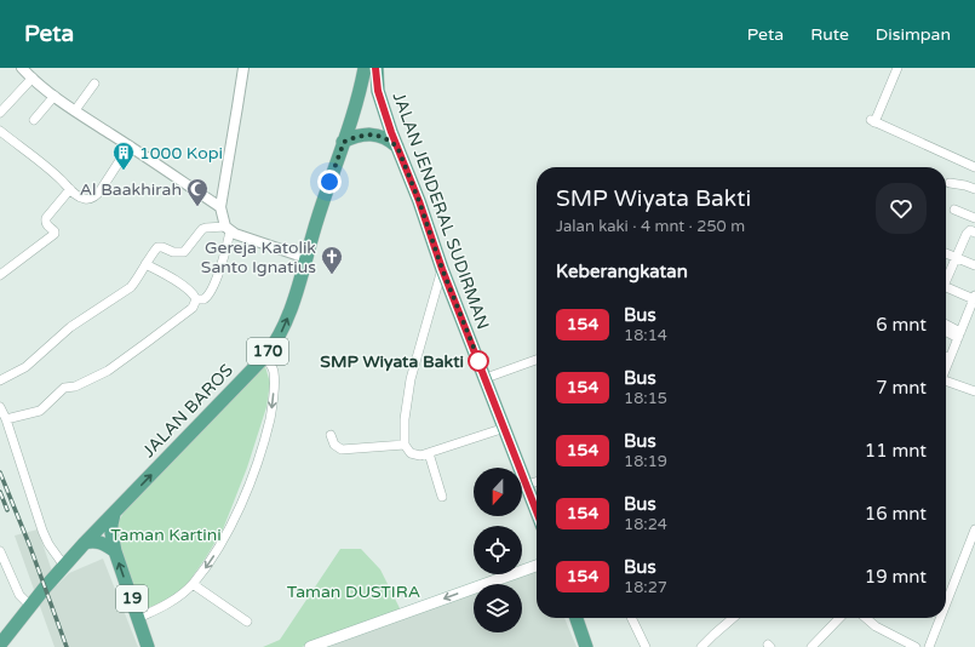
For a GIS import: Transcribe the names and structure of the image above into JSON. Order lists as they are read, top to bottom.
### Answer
{
  "streets": {
    "main road": [
      "JALAN JENDERAL SUDIRMAN",
      "170",
      "JALAN BAROS",
      "19"
    ]
  },
  "crossings": [
    ["170", "JALAN BAROS"],
    ["JALAN BAROS", "19"]
  ],
  "one_way": ["JALAN BAROS"],
  "parks": ["Taman Kartini", "Taman DUSTIRA"],
  "places": {
    "building": ["1000 Kopi"],
    "mosque": ["Al Baakhirah"],
    "church": ["Gereja Katolik Santo Ignatius"],
    "other": ["SMP Wiyata Bakti"]
  },
  "lines": ["bus line 154"],
  "north": "bottom",
  "page": {
    "header": "Peta",
    "nav": ["Peta", "Rute", "Disimpan"],
    "heading": [
      ["SMP Wiyata Bakti", "Jalan kaki · 4 mnt · 250 m"],
      "Keberangkatan"
    ],
    "list": [
      {
        "mark": "154",
        "name": "Bus",
        "note": "18:14",
        "value": "6 mnt"
      },
      {
        "mark": "154",
        "name": "Bus",
        "note": "18:15",
        "value": "7 mnt"
      },
      {
        "mark": "154",
        "name": "Bus",
        "note": "18:19",
        "value": "11 mnt"
      },
      {
        "mark": "154",
        "name": "Bus",
        "note": "18:24",
        "value": "16 mnt"
      },
      {
        "mark": "154",
        "name": "Bus",
        "note": "18:27",
        "value": "19 mnt"
      }
    ]
  }
}
